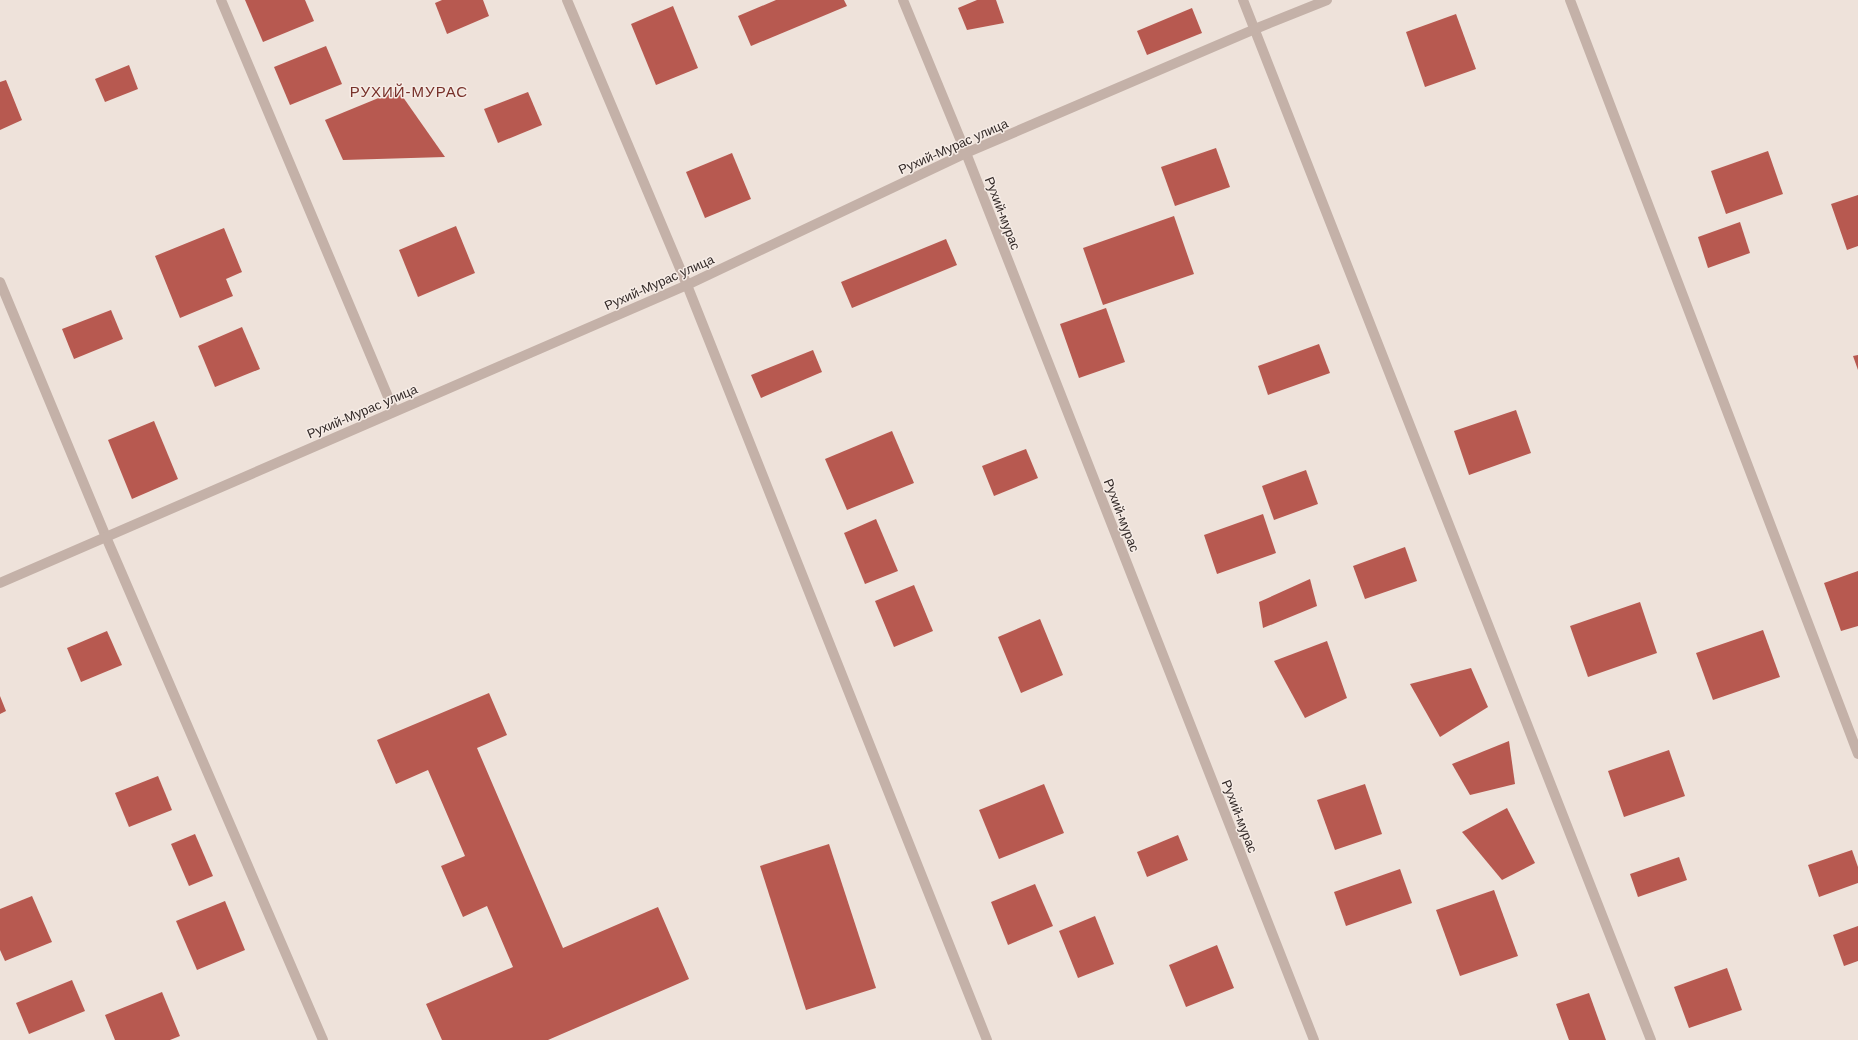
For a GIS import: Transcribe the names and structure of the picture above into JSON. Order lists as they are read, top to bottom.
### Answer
{
  "streets": {
    "street": ["Рухий-Мурас улица", "Рухий-мурас"]
  },
  "crossings": [
    ["Рухий-Мурас улица", "Рухий-мурас"]
  ],
  "districts": ["РУХИЙ-МУРАС"]
}
